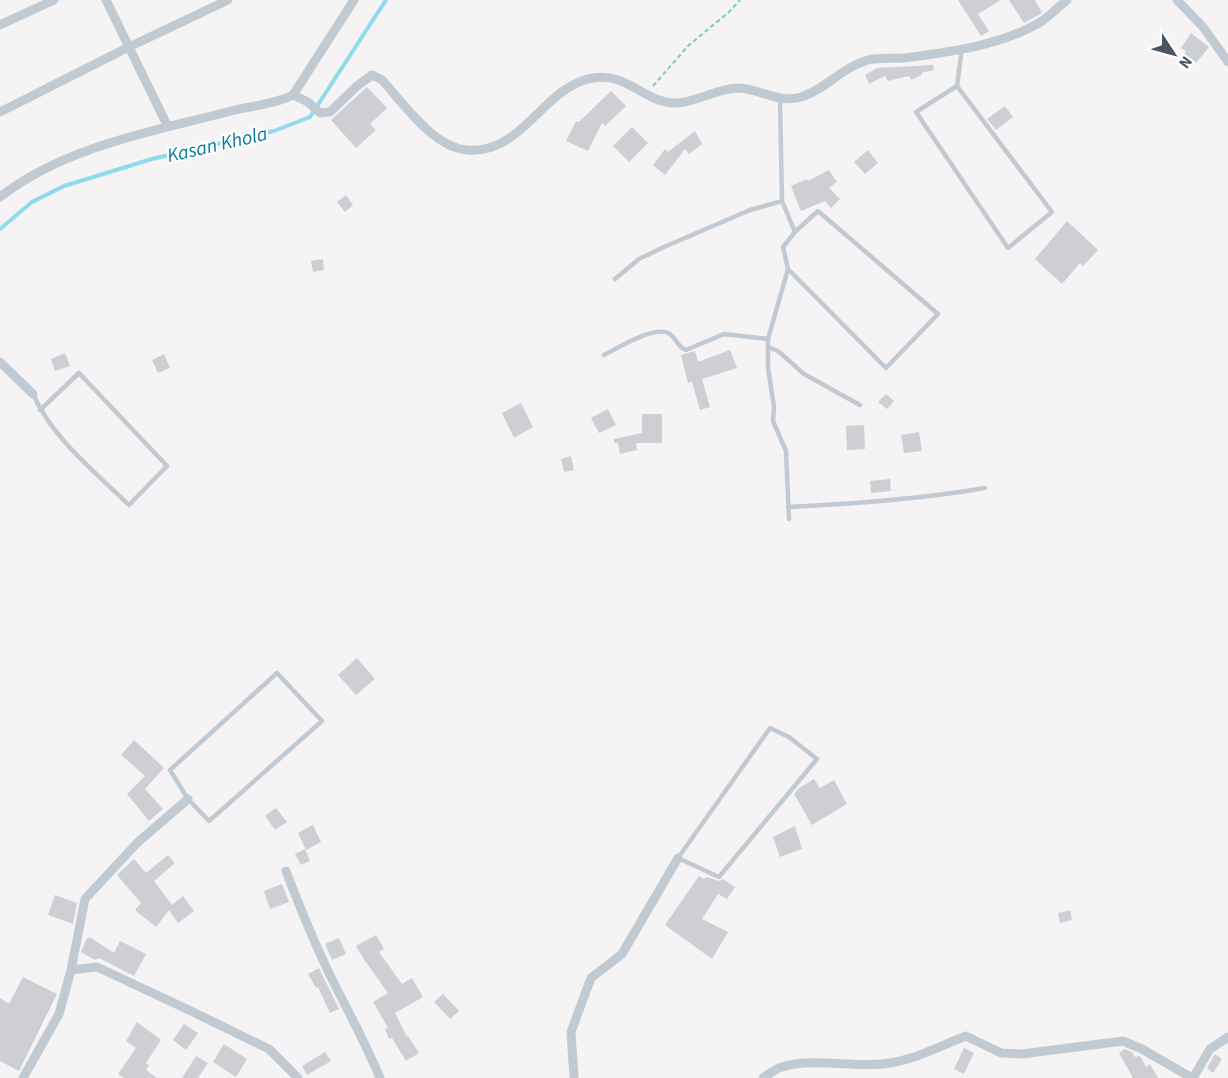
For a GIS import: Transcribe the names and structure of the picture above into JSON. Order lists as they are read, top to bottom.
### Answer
{
  "water": ["Kasan Khola"],
  "north": "bottom right"
}
